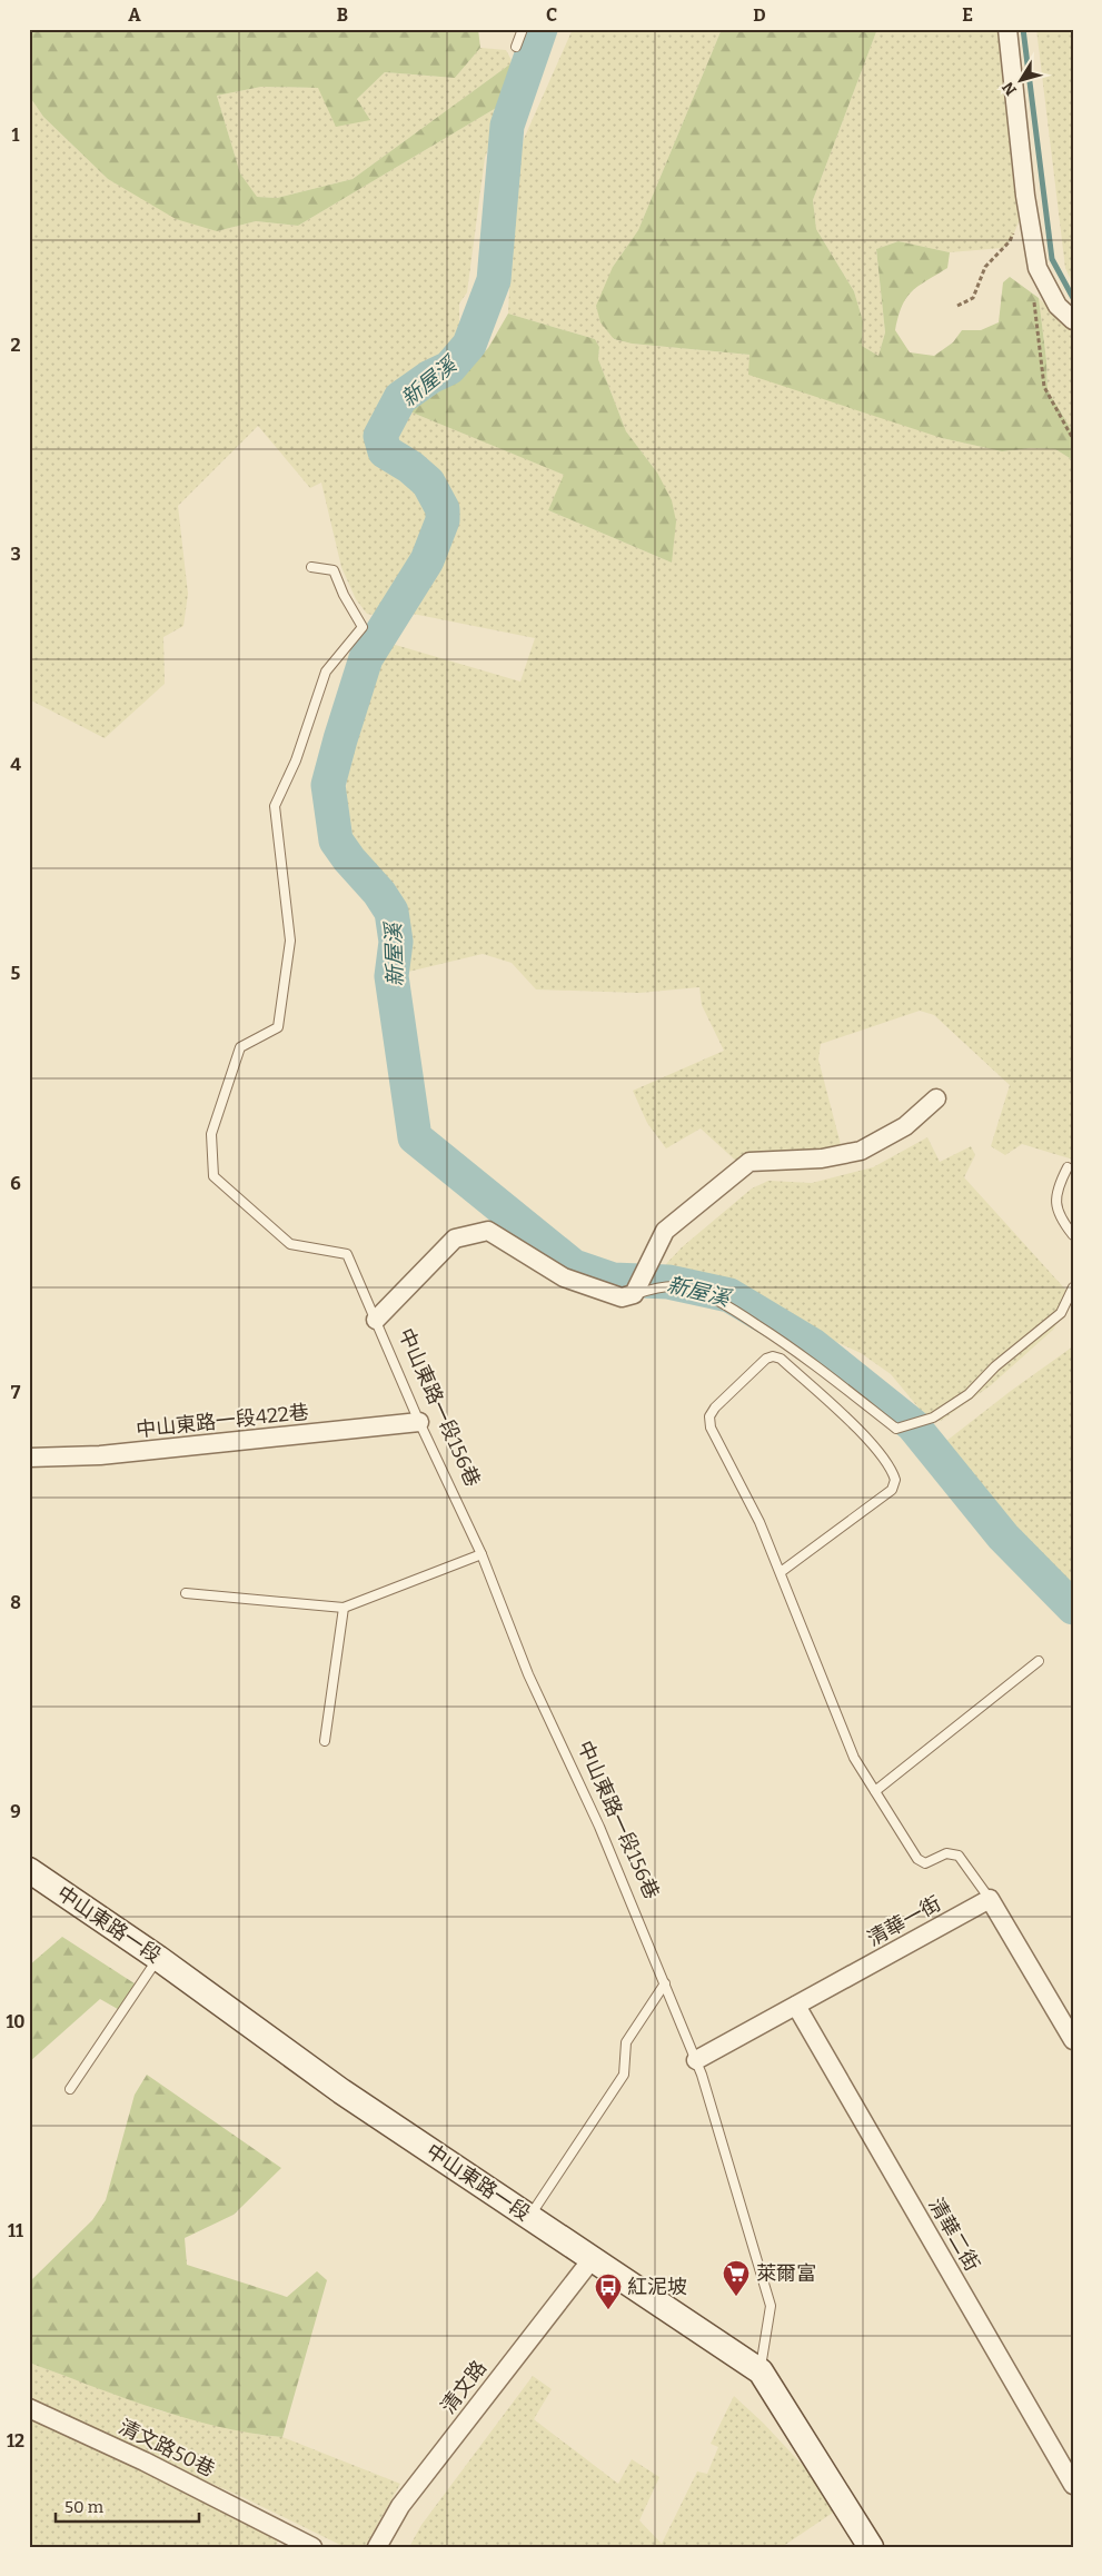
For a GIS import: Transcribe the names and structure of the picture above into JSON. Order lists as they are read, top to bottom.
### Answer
{
  "streets": {
    "main road": ["中山東路一段"],
    "street": [
      "中山東路一段422巷",
      "清華一街",
      "清華二街",
      "清文路",
      "清文路50巷"
    ],
    "lane": ["中山東路一段156巷"]
  },
  "crossings": [
    ["中山東路一段156巷", "中山東路一段422巷"],
    ["中山東路一段156巷", "清華一街"],
    ["中山東路一段156巷", "中山東路一段"],
    ["清華一街", "清華二街"],
    ["中山東路一段", "清文路"]
  ],
  "water": ["新屋溪"],
  "places": {
    "supermarket": ["萊爾富"],
    "bus stop": ["紅泥坡"]
  },
  "scale_bar": "50 m",
  "north": "bottom left",
  "grid": {
    "columns": [
      "A",
      "B",
      "C",
      "D",
      "E"
    ],
    "rows": [
      "1",
      "2",
      "3",
      "4",
      "5",
      "6",
      "7",
      "8",
      "9",
      "10",
      "11",
      "12"
    ]
  }
}
